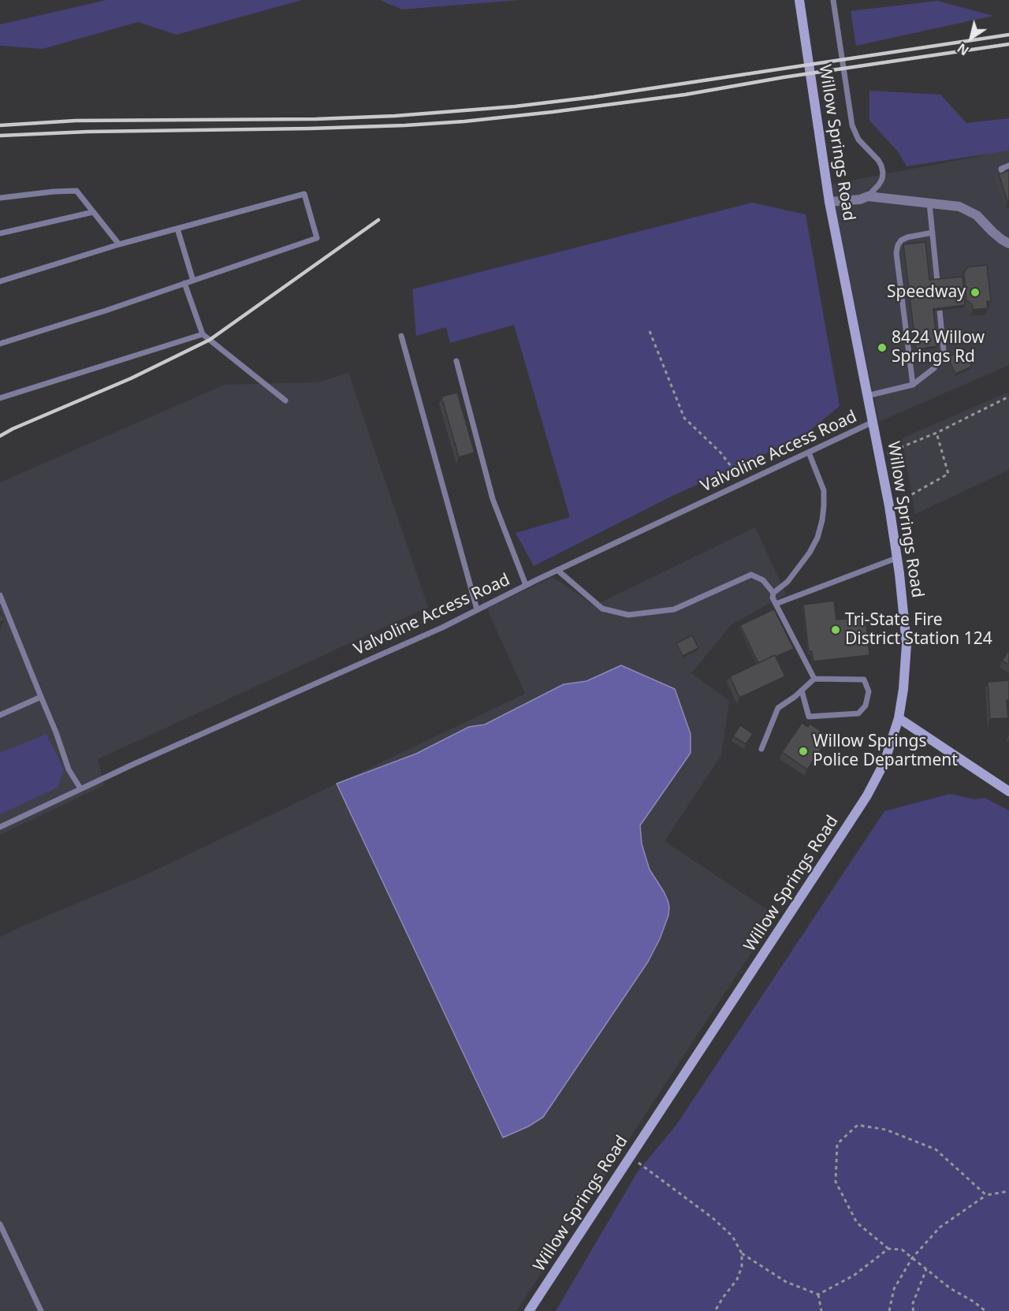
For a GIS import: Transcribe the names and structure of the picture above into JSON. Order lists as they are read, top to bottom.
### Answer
{
  "streets": {
    "main road": ["Willow Springs Road"],
    "lane": ["Valvoline Access Road"]
  },
  "crossings": [
    ["Willow Springs Road", "Valvoline Access Road"]
  ],
  "places": [
    "Speedway",
    "8424 Willow Springs Rd",
    "Tri-State Fire District Station 124",
    "Willow Springs Police Department"
  ],
  "north": "bottom left"
}
